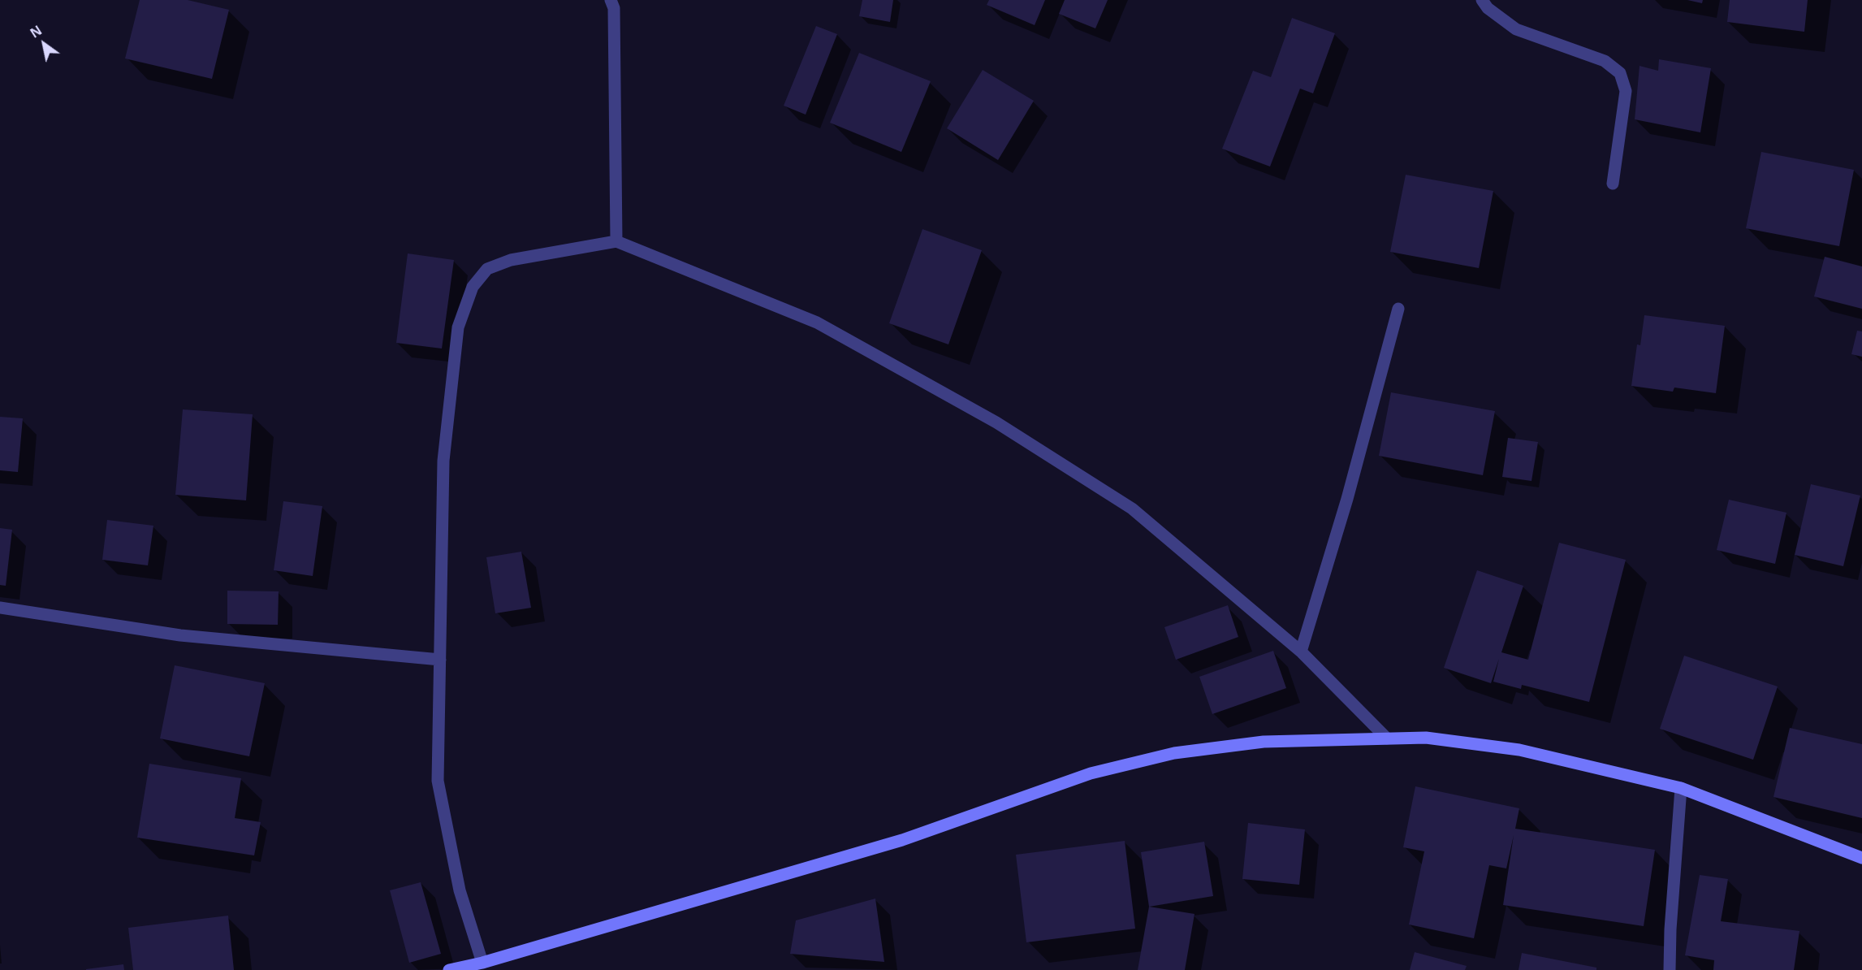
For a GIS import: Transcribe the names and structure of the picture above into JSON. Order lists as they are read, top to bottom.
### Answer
{
  "north": "top left"
}
